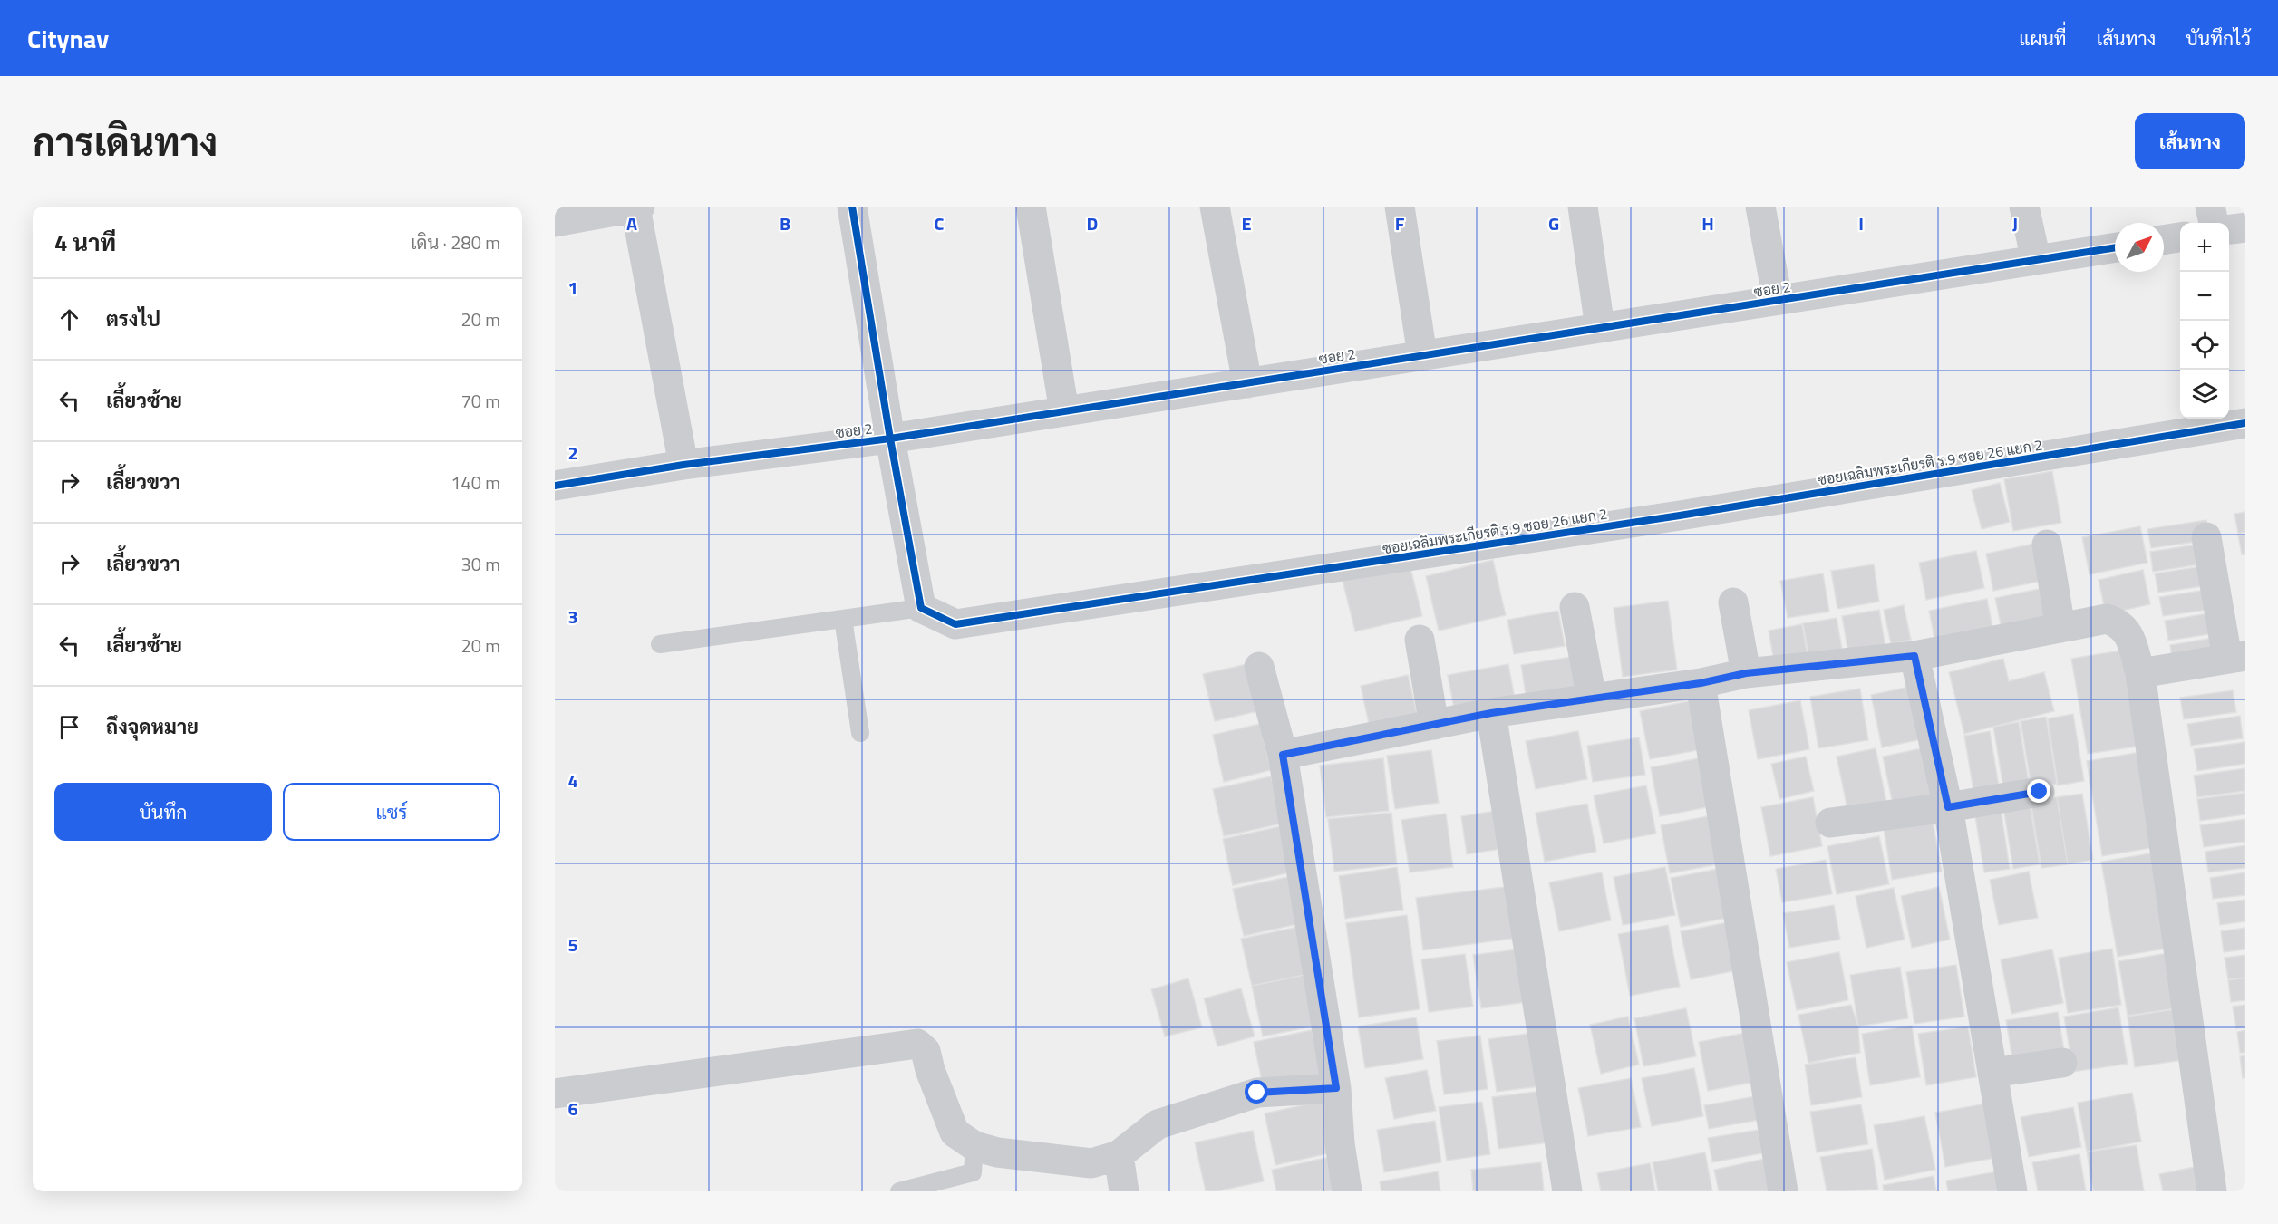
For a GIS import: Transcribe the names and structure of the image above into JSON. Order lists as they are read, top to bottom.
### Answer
{
  "streets": {
    "street": ["ซอย 2", "ซอยเฉลิมพระเกียรติ ร.9 ซอย 26 แยก 2"]
  },
  "north": "top right",
  "page": {
    "header": "Citynav",
    "nav": ["แผนที่", "เส้นทาง", "บันทึกไว้"],
    "title": "การเดินทาง",
    "buttons": [
      "เส้นทาง",
      ["บันทึก", "แชร์"]
    ],
    "heading": ["4 นาที", "เดิน · 280 m"],
    "map_buttons": ["+", "−"],
    "list": [
      ["ตรงไป", "20 m"],
      ["เลี้ยวซ้าย", "70 m"],
      ["เลี้ยวขวา", "140 m"],
      ["เลี้ยวขวา", "30 m"],
      ["เลี้ยวซ้าย", "20 m"],
      "ถึงจุดหมาย"
    ]
  },
  "grid": {
    "columns": [
      "A",
      "B",
      "C",
      "D",
      "E",
      "F",
      "G",
      "H",
      "I",
      "J"
    ],
    "rows": [
      "1",
      "2",
      "3",
      "4",
      "5",
      "6"
    ]
  }
}
